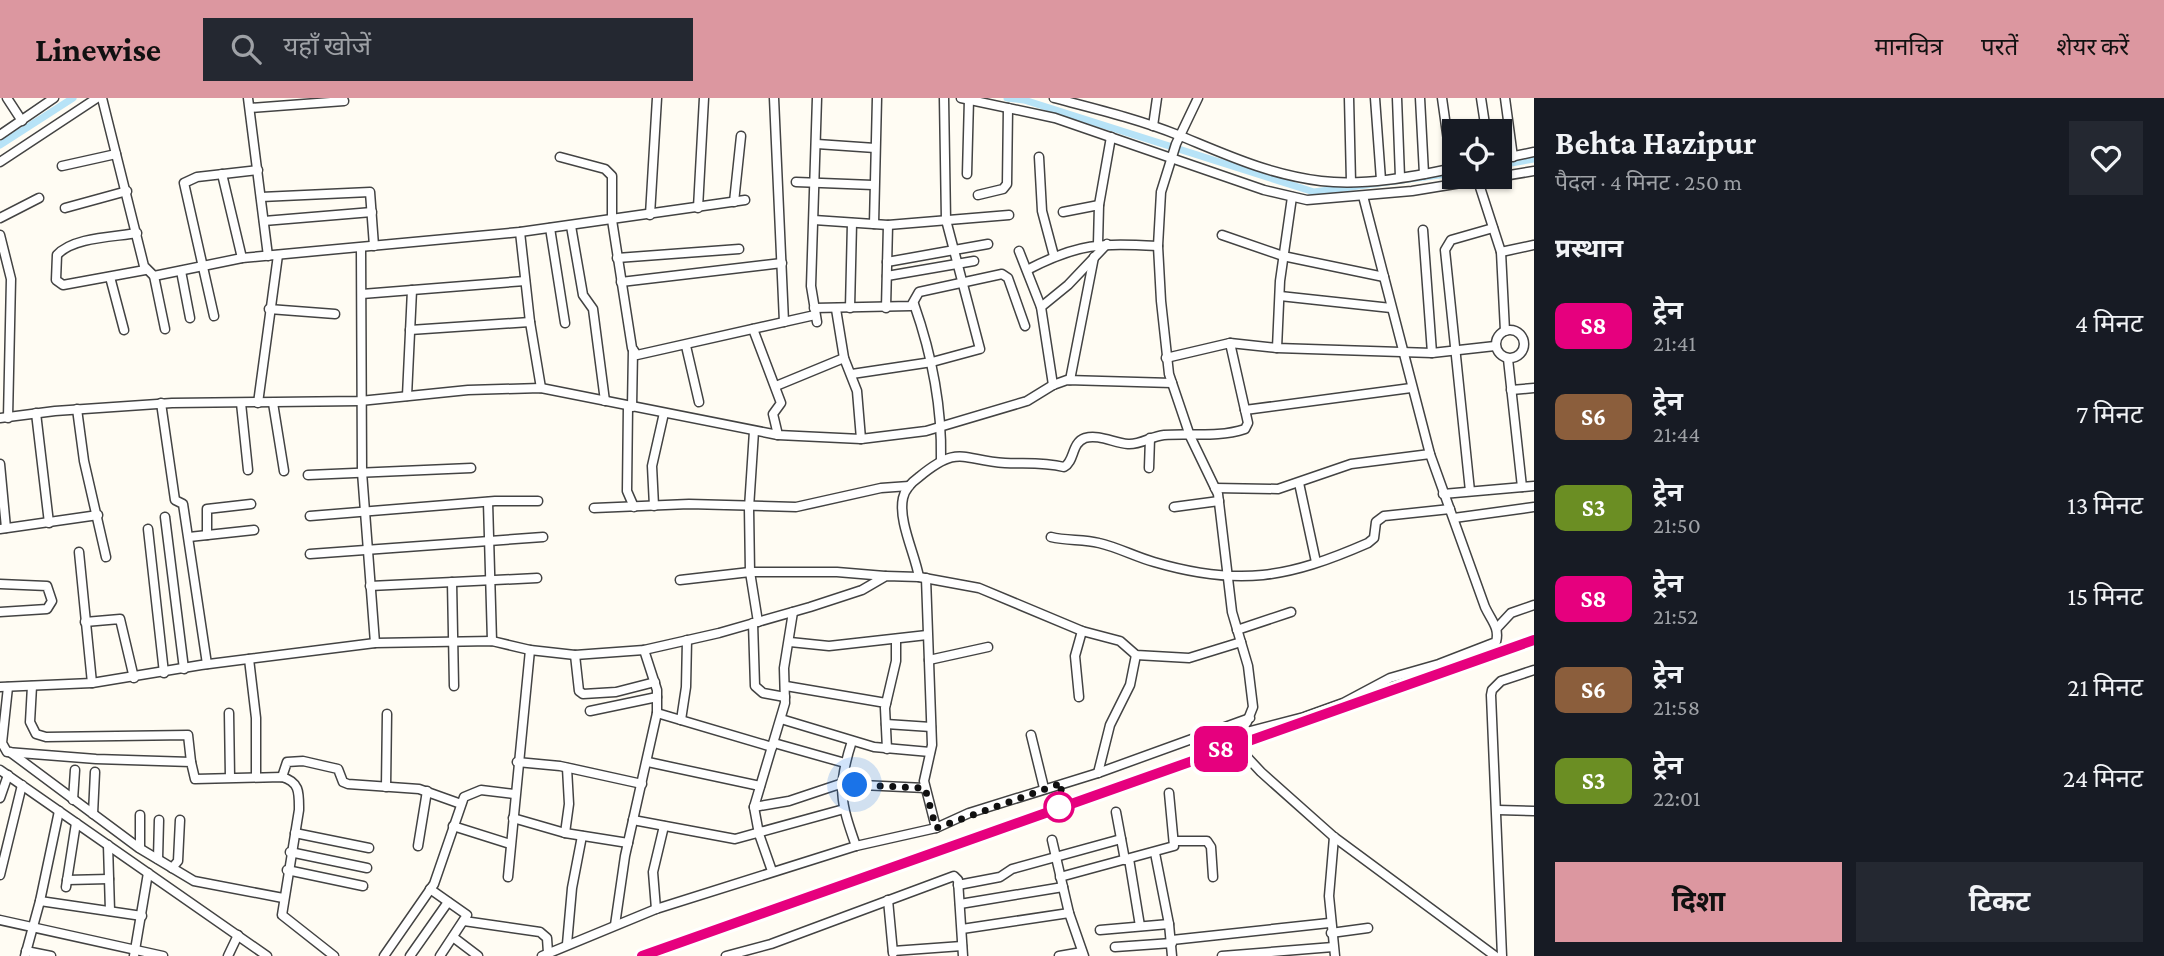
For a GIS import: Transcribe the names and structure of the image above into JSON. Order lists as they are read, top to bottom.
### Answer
{
  "page": {
    "header": "Linewise",
    "search": "यहाँ खोजें",
    "nav": ["मानचित्र", "परतें", "शेयर करें"],
    "on_map": "S8",
    "heading": [
      ["Behta Hazipur", "पैदल · 4 मिनट · 250 m"],
      "प्रस्थान"
    ],
    "list": [
      {
        "mark": "S8",
        "name": "ट्रेन",
        "note": "21:41",
        "value": "4 मिनट"
      },
      {
        "mark": "S6",
        "name": "ट्रेन",
        "note": "21:44",
        "value": "7 मिनट"
      },
      {
        "mark": "S3",
        "name": "ट्रेन",
        "note": "21:50",
        "value": "13 मिनट"
      },
      {
        "mark": "S8",
        "name": "ट्रेन",
        "note": "21:52",
        "value": "15 मिनट"
      },
      {
        "mark": "S6",
        "name": "ट्रेन",
        "note": "21:58",
        "value": "21 मिनट"
      },
      {
        "mark": "S3",
        "name": "ट्रेन",
        "note": "22:01",
        "value": "24 मिनट"
      }
    ],
    "buttons": ["दिशा", "टिकट"]
  }
}
